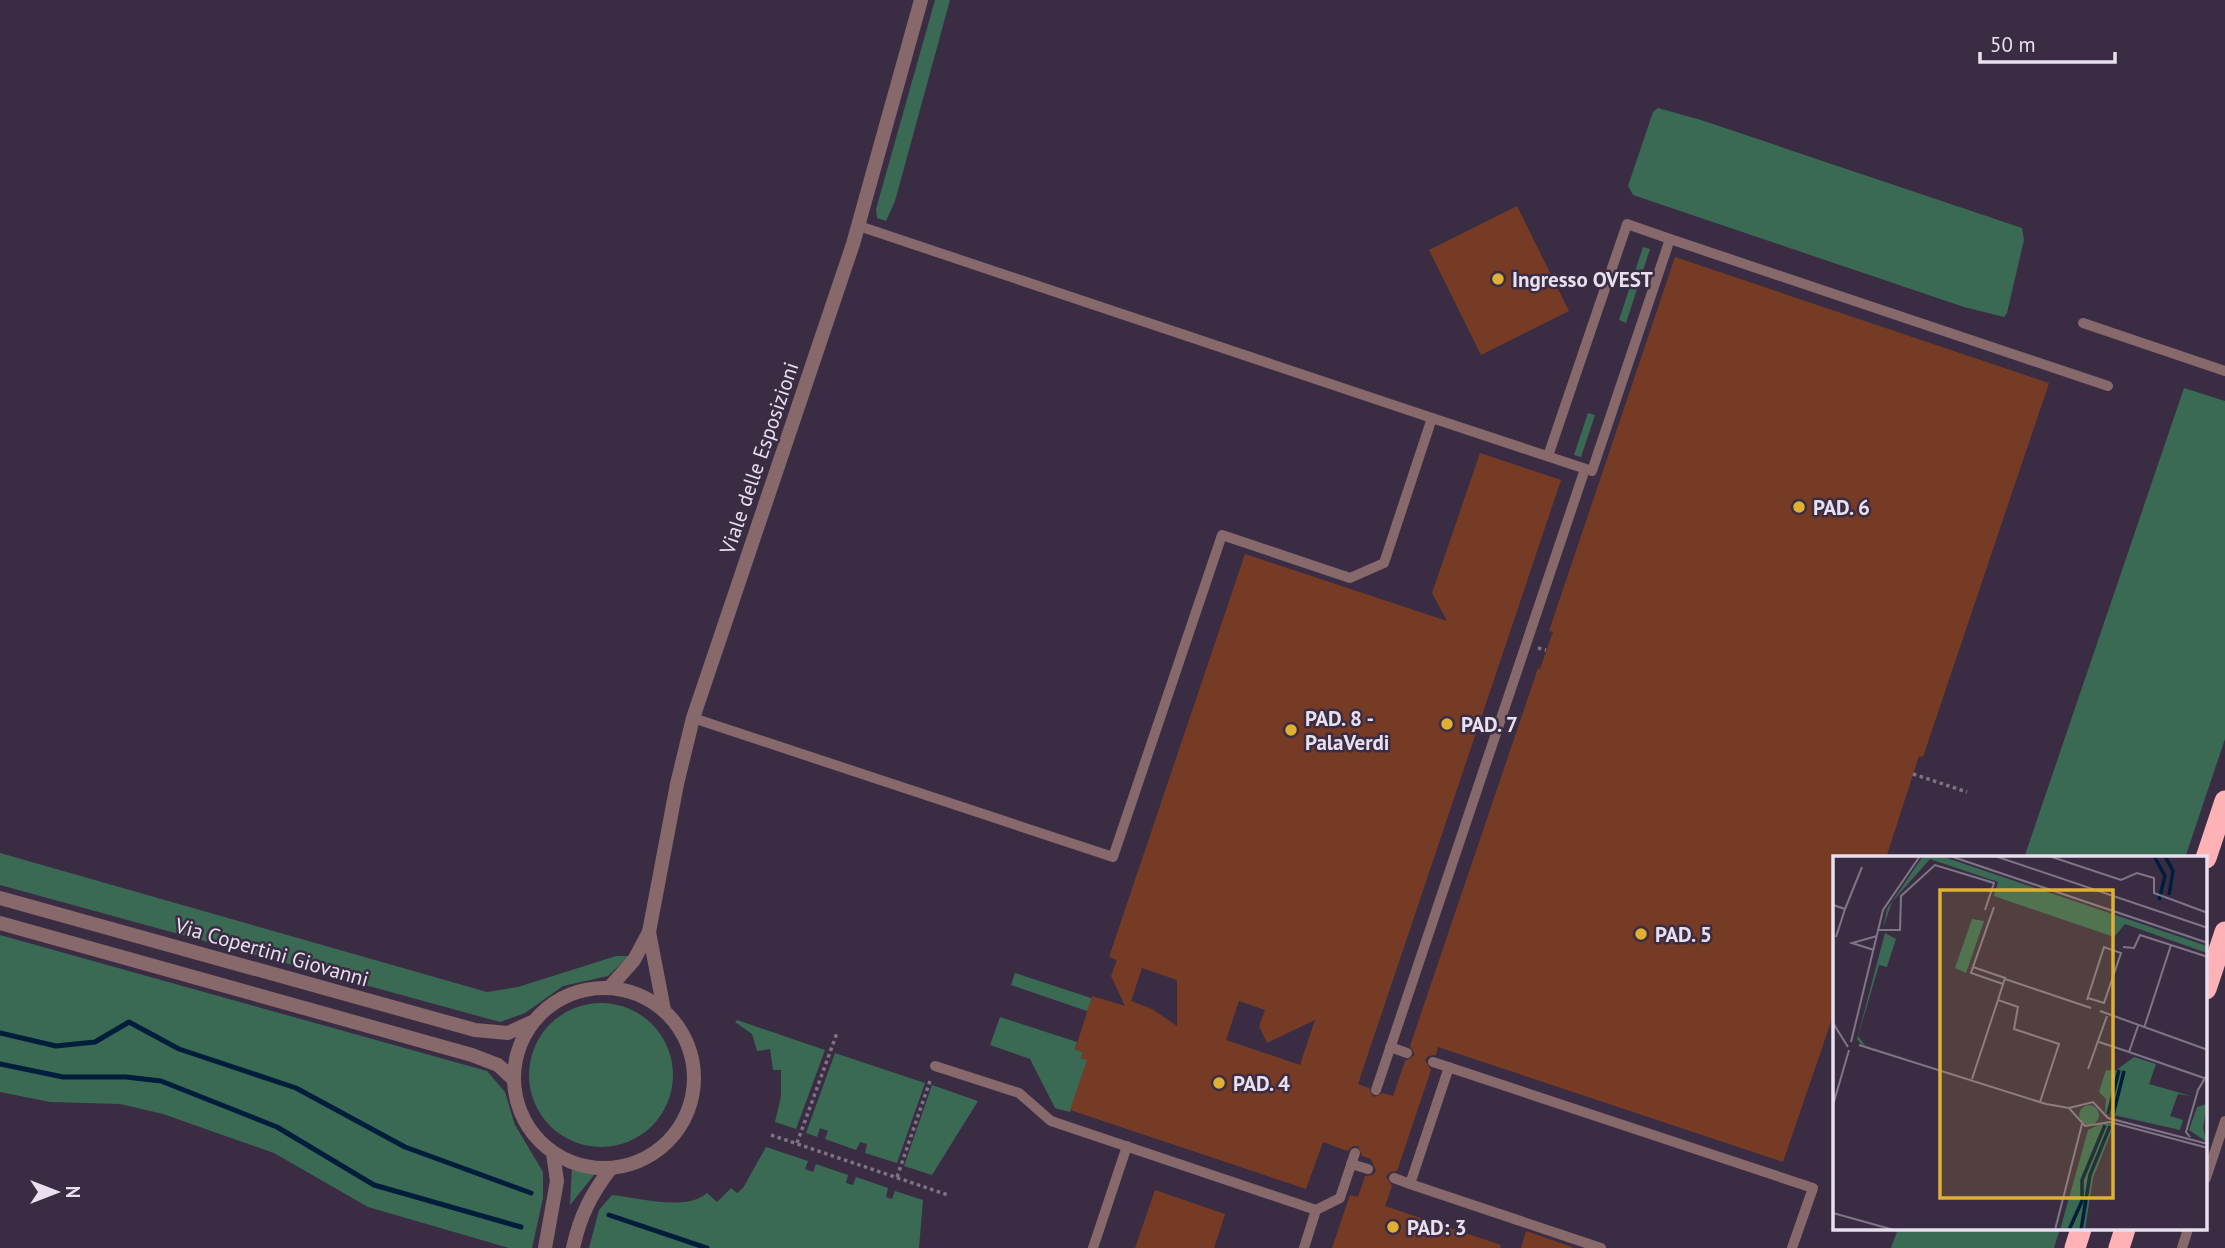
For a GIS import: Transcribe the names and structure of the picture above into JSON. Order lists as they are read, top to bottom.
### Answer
{
  "streets": {
    "street": ["Viale delle Esposizioni", "Via Copertini Giovanni"]
  },
  "crossings": [
    ["Viale delle Esposizioni", "Via Copertini Giovanni"]
  ],
  "places": [
    "Ingresso OVEST",
    "PAD. 6",
    "PAD. 7",
    "PAD. 8 - PalaVerdi",
    "PAD. 5",
    "PAD. 4",
    "PAD: 3"
  ],
  "scale_bar": "50 m",
  "north": "right"
}
